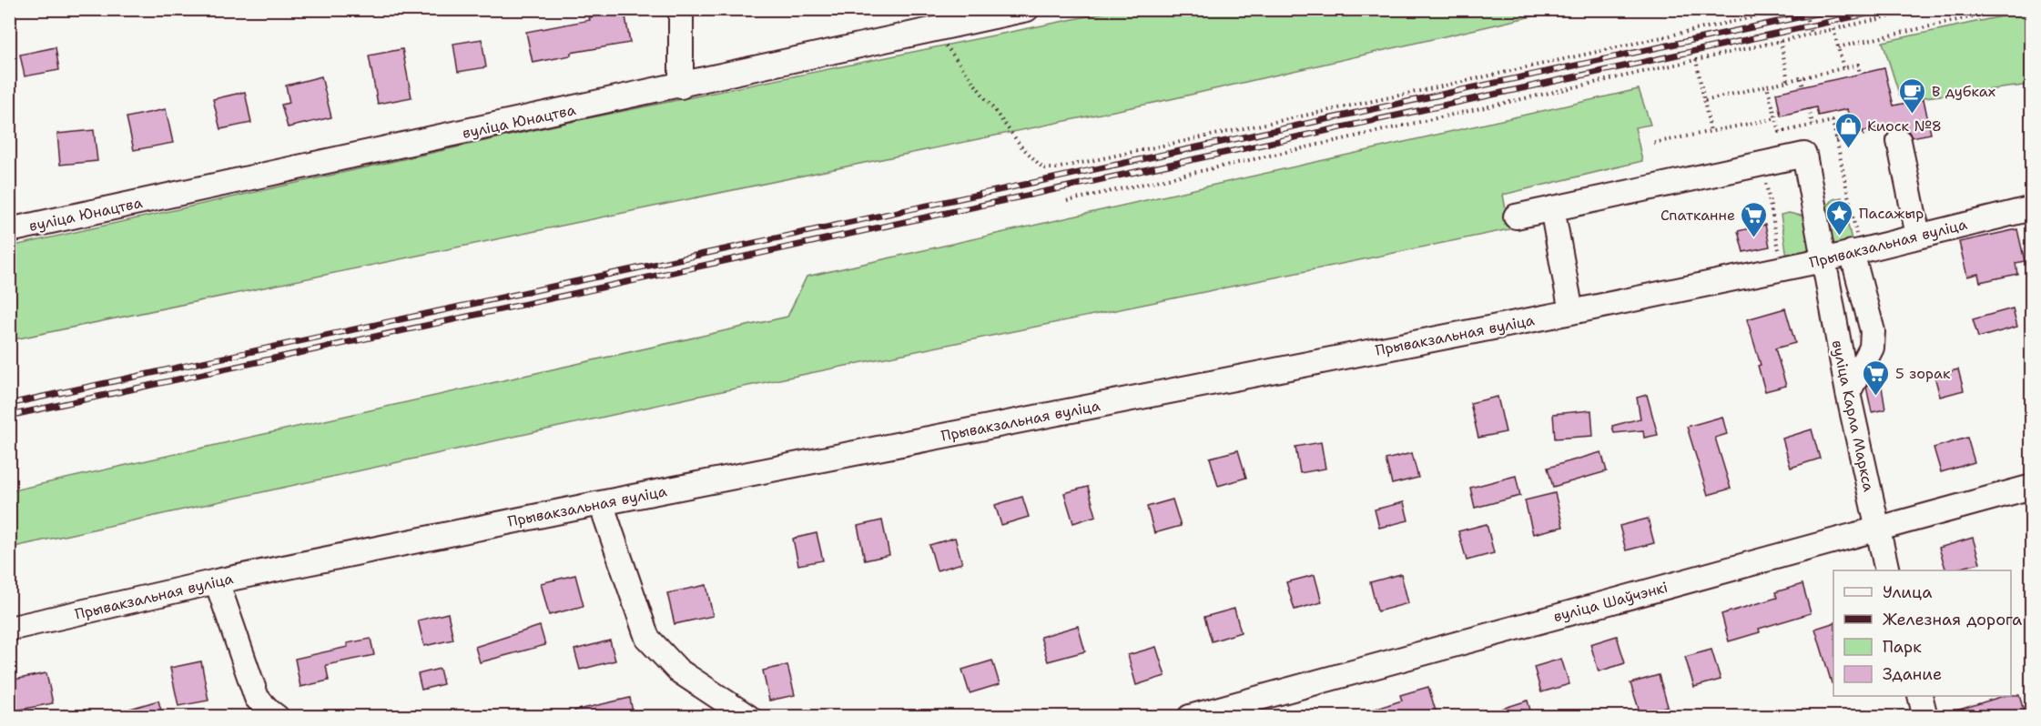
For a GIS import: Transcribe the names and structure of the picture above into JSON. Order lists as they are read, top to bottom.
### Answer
{
  "streets": {
    "street": [
      "вуліца Юнацтва",
      "Прывакзальная вуліца",
      "вуліца Карла Маркса",
      "вуліца Шаўчэнкі"
    ]
  },
  "crossings": [
    ["Прывакзальная вуліца", "вуліца Карла Маркса"],
    ["вуліца Карла Маркса", "вуліца Шаўчэнкі"]
  ],
  "places": {
    "cafe": ["В дубках"],
    "shop": ["Киоск №8"],
    "place": ["Пасажыр"],
    "supermarket": ["Спатканне", "5 зорак"]
  },
  "legend": [
    "Улица",
    "Железная дорога",
    "Парк",
    "Здание"
  ]
}
